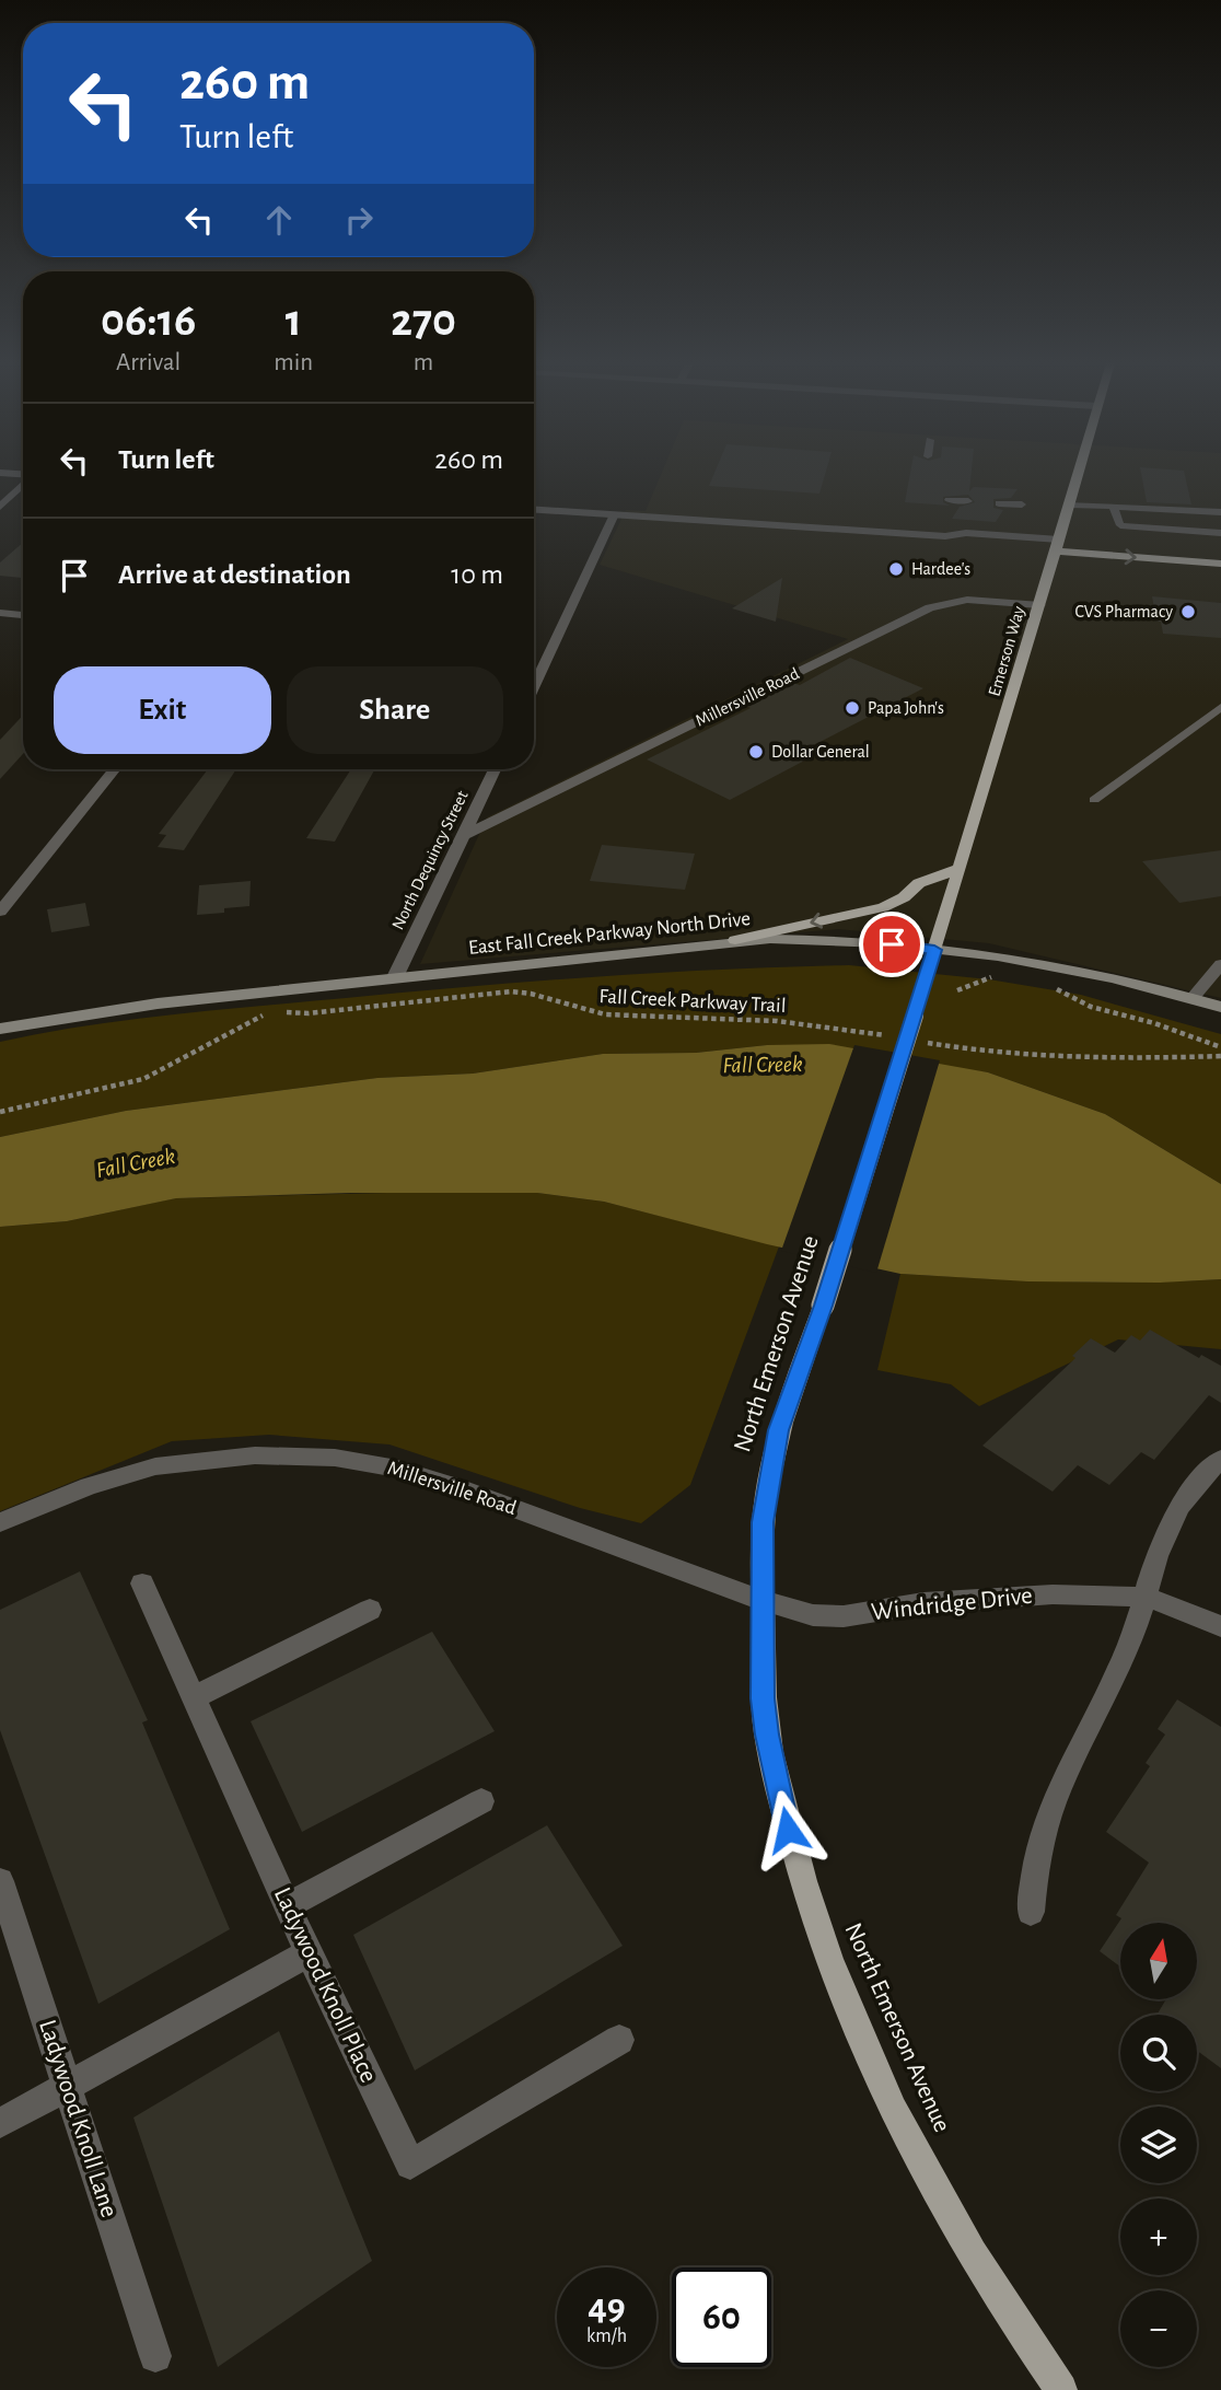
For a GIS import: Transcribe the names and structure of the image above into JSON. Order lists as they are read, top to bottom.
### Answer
{
  "streets": {
    "main road": ["Emerson Way", "East Fall Creek Parkway North Drive", "North Emerson Avenue"],
    "street": [
      "Millersville Road",
      "North Dequincy Street",
      "Windridge Drive",
      "Ladywood Knoll Place",
      "Ladywood Knoll Lane"
    ],
    "path": ["Fall Creek Parkway Trail"]
  },
  "crossings": [
    ["Emerson Way", "Millersville Road"],
    ["Emerson Way", "East Fall Creek Parkway North Drive"],
    ["Emerson Way", "North Emerson Avenue"],
    ["Millersville Road", "North Dequincy Street"],
    ["Millersville Road", "North Emerson Avenue"],
    ["Millersville Road", "Windridge Drive"],
    ["North Dequincy Street", "East Fall Creek Parkway North Drive"],
    ["East Fall Creek Parkway North Drive", "North Emerson Avenue"],
    ["North Emerson Avenue", "Windridge Drive"]
  ],
  "water": ["Fall Creek"],
  "places": [
    "Hardee's",
    "CVS Pharmacy",
    "Papa John's",
    "Dollar General"
  ],
  "north": "top",
  "page": {
    "turn": ["260 m", "Turn left"],
    "eta": [
      "06:16",
      "Arrival",
      "1",
      "min",
      "270",
      "m"
    ],
    "list": [
      {
        "name": "Turn left",
        "value": "260 m"
      },
      {
        "name": "Arrive at destination",
        "value": "10 m"
      }
    ],
    "buttons": ["Exit", "Share"],
    "map_buttons": ["+", "−"],
    "speed": "49 km/h",
    "limit": "60"
  }
}
